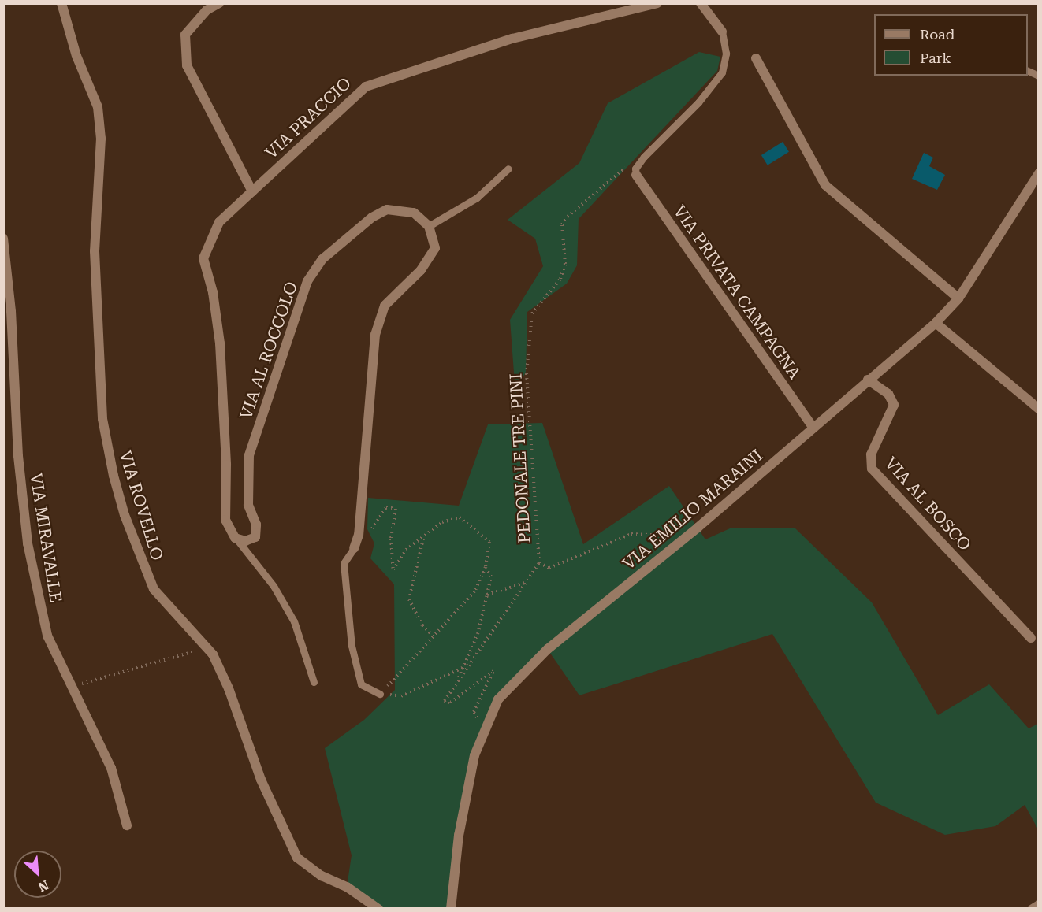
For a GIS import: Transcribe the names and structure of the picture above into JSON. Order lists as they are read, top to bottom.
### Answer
{
  "streets": {
    "street": [
      "VIA PRACCIO",
      "VIA PRIVATA CAMPAGNA",
      "VIA AL ROCCOLO",
      "VIA AL BOSCO",
      "VIA ROVELLO",
      "VIA EMILIO MARAINI",
      "VIA MIRAVALLE"
    ],
    "path": ["PEDONALE TRE PINI"]
  },
  "crossings": [
    ["VIA PRACCIO", "VIA AL ROCCOLO"],
    ["VIA PRIVATA CAMPAGNA", "VIA EMILIO MARAINI"],
    ["PEDONALE TRE PINI", "VIA EMILIO MARAINI"],
    ["VIA AL BOSCO", "VIA EMILIO MARAINI"]
  ],
  "legend": ["Road", "Park"],
  "north": "bottom right"
}
